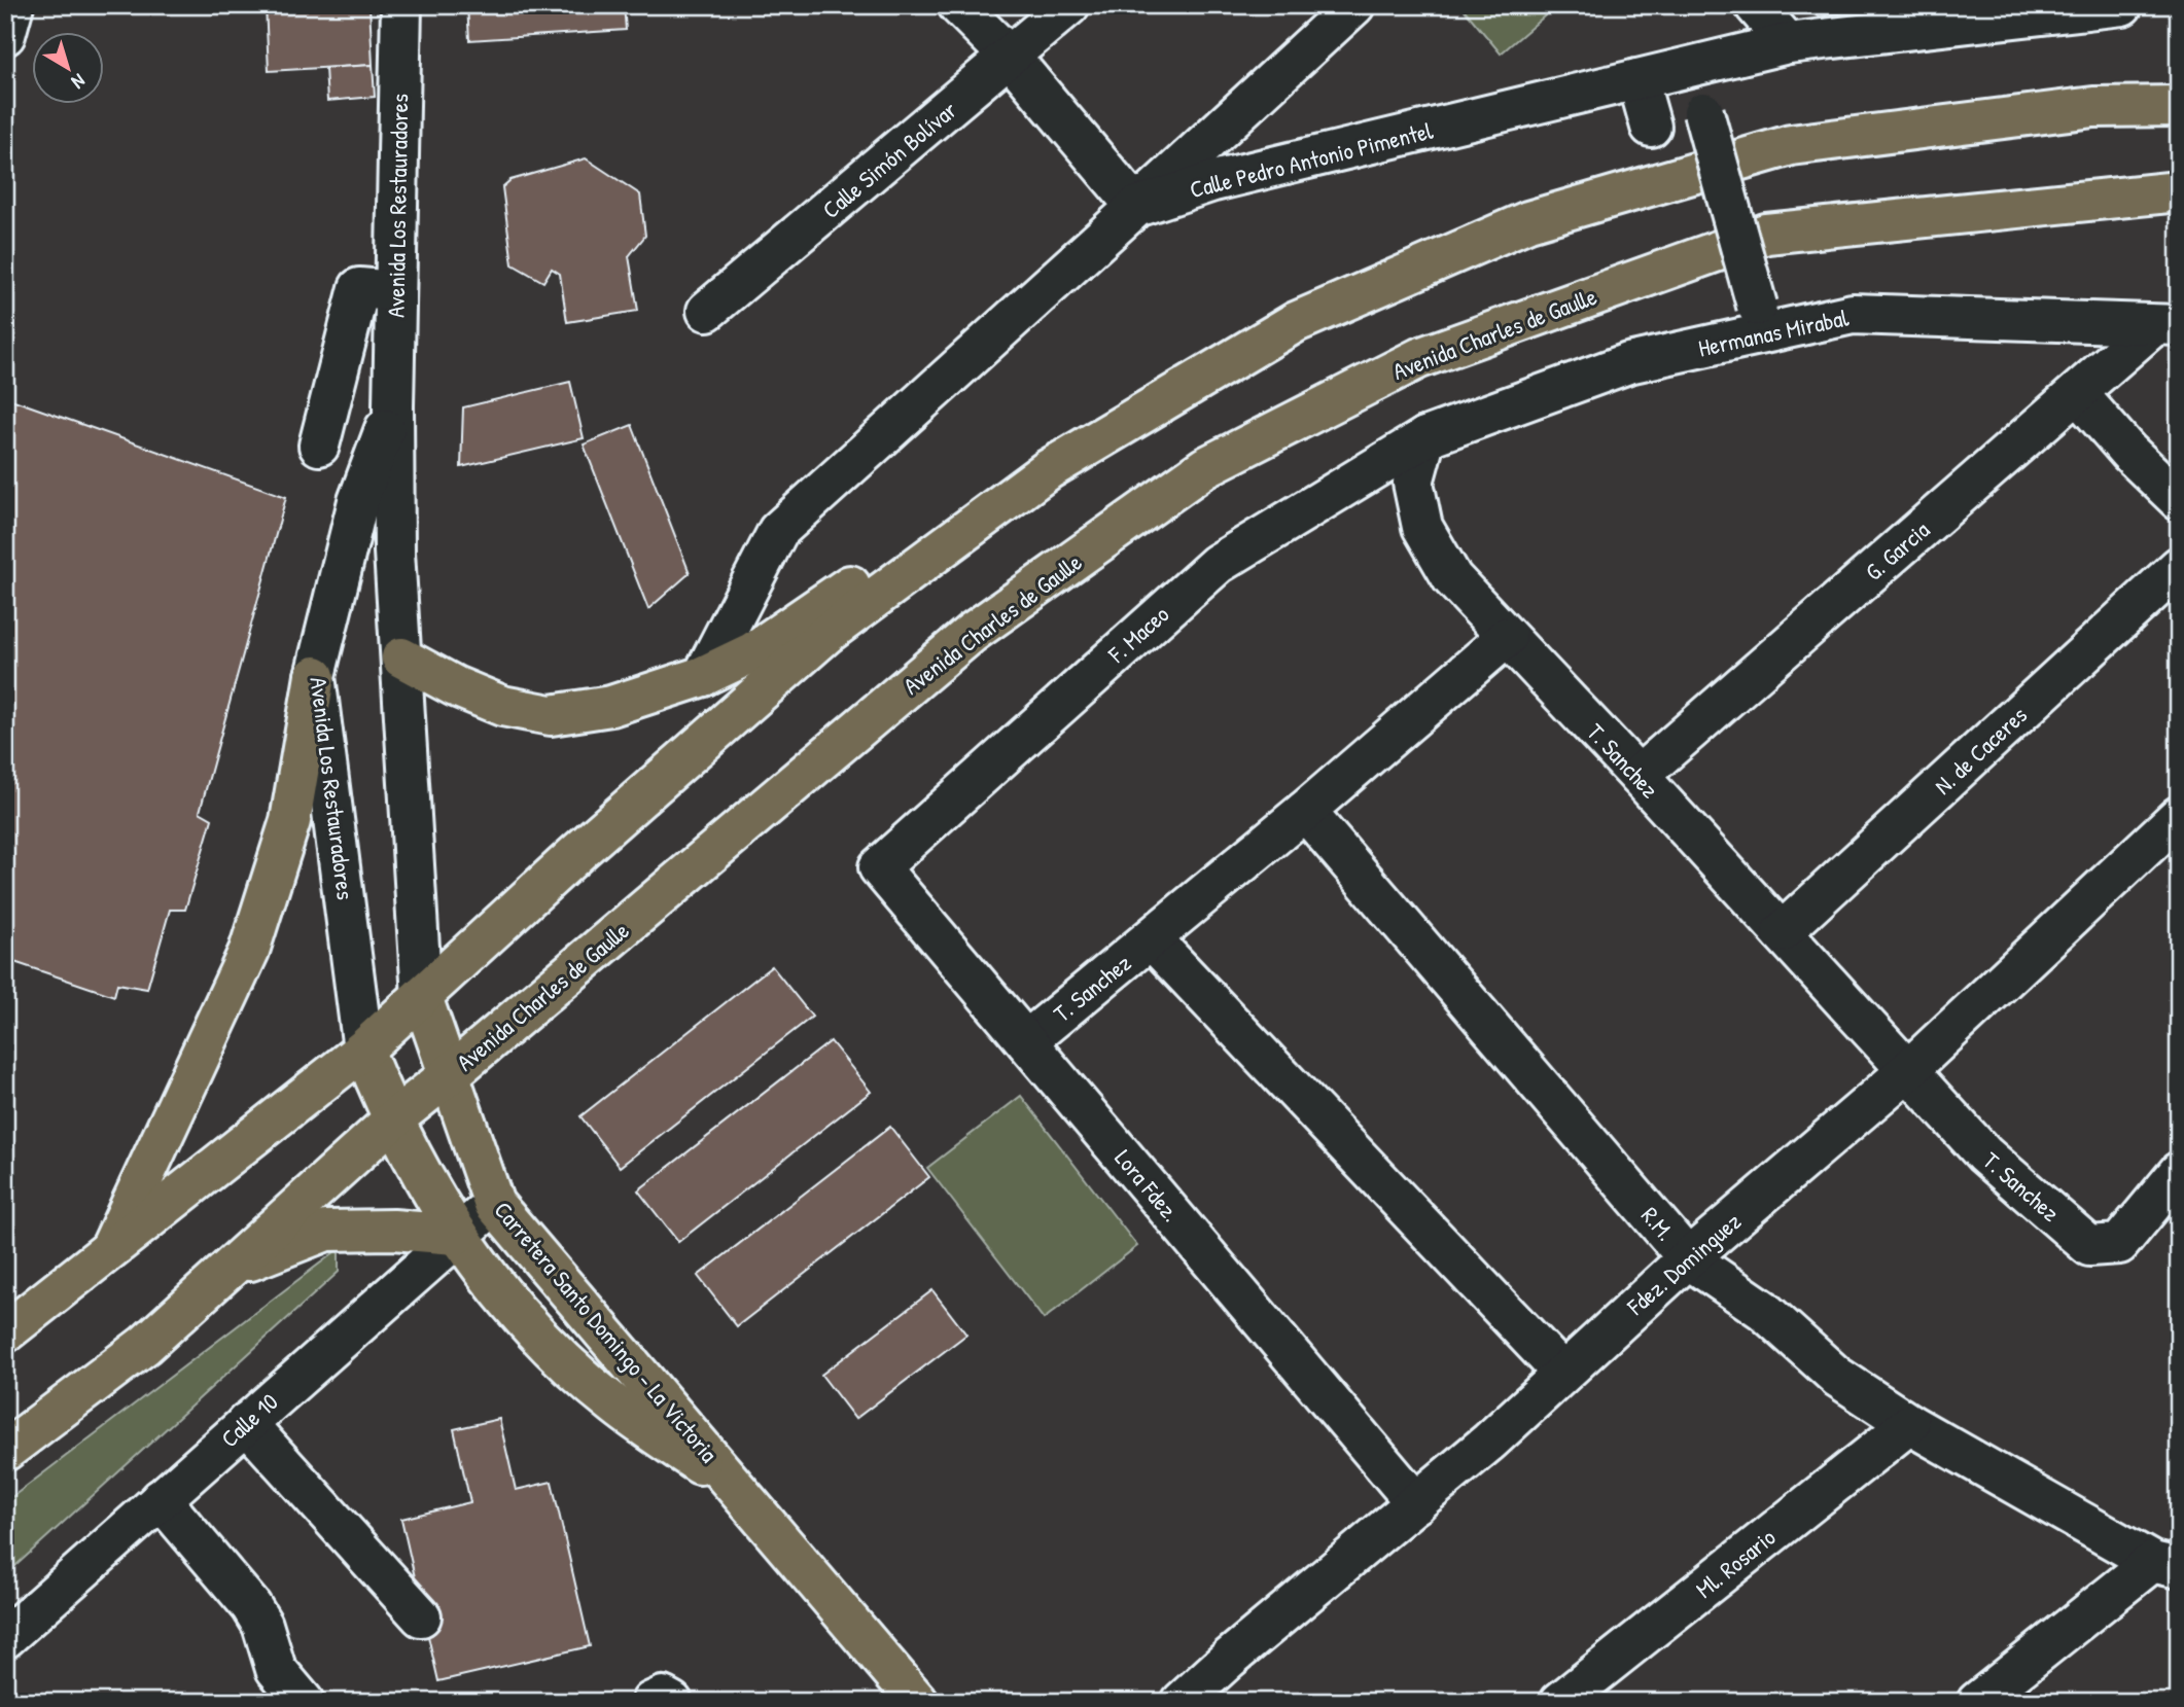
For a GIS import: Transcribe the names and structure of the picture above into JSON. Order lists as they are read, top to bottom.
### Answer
{
  "streets": {
    "main road": ["Avenida Charles de Gaulle", "Carretera Santo Domingo - La Victoria"],
    "street": [
      "Calle Simón Bolívar",
      "Calle Pedro Antonio Pimentel",
      "Avenida Los Restauradores",
      "Hermanas Mirabal",
      "G. Garcia",
      "F. Maceo",
      "N. de Caceres",
      "T. Sanchez",
      "Lora Fdez.",
      "R.M.",
      "Fdez. Dominguez",
      "Calle 10",
      "Ml. Rosario"
    ]
  },
  "crossings": [
    ["Avenida Los Restauradores", "Carretera Santo Domingo - La Victoria"],
    ["Hermanas Mirabal", "G. Garcia"],
    ["Hermanas Mirabal", "F. Maceo"],
    ["Avenida Charles de Gaulle", "Carretera Santo Domingo - La Victoria"],
    ["G. Garcia", "T. Sanchez"],
    ["F. Maceo", "Lora Fdez."],
    ["N. de Caceres", "T. Sanchez"],
    ["T. Sanchez", "Lora Fdez."],
    ["T. Sanchez", "R.M."],
    ["T. Sanchez", "Fdez. Dominguez"],
    ["Lora Fdez.", "Fdez. Dominguez"],
    ["R.M.", "Fdez. Dominguez"],
    ["R.M.", "Ml. Rosario"],
    ["Carretera Santo Domingo - La Victoria", "Calle 10"]
  ],
  "north": "bottom right"
}
